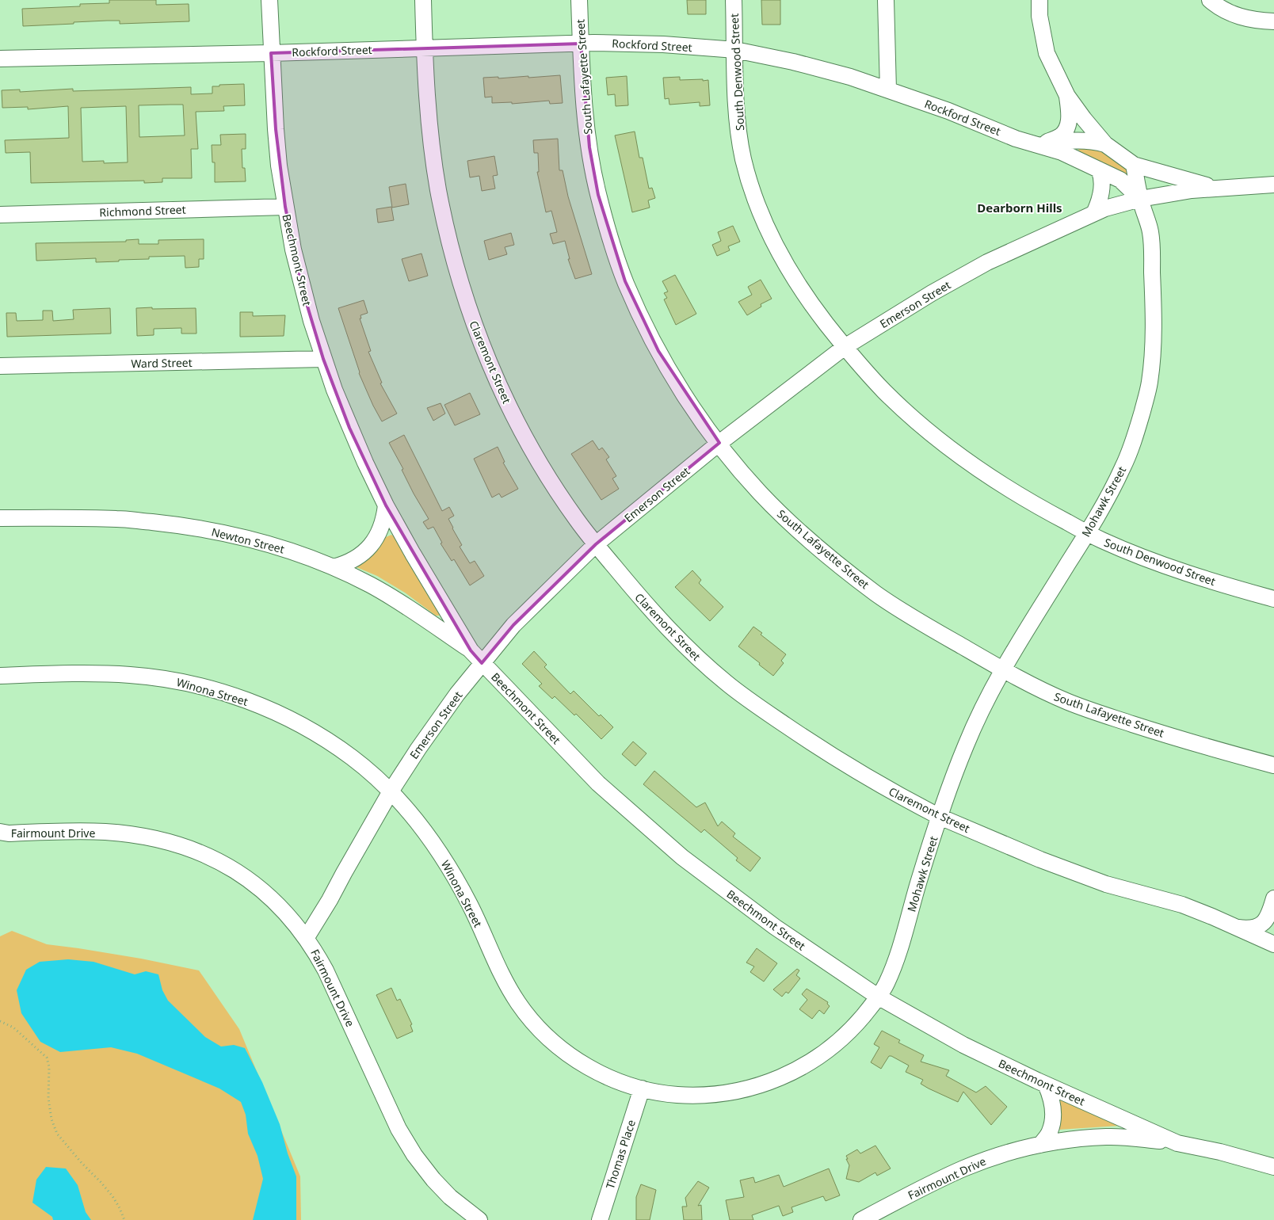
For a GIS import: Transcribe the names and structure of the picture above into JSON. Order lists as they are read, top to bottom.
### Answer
{
  "streets": {
    "street": [
      "Rockford Street",
      "South Denwood Street",
      "South Lafayette Street",
      "Richmond Street",
      "Beechmont Street",
      "Emerson Street",
      "Claremont Street",
      "Ward Street",
      "Mohawk Street",
      "Newton Street",
      "Winona Street",
      "Fairmount Drive",
      "Thomas Place"
    ]
  },
  "crossings": [
    ["Rockford Street", "South Denwood Street"],
    ["Rockford Street", "South Lafayette Street"],
    ["Rockford Street", "Beechmont Street"],
    ["Rockford Street", "Emerson Street"],
    ["Rockford Street", "Claremont Street"],
    ["Rockford Street", "Mohawk Street"],
    ["South Denwood Street", "Emerson Street"],
    ["South Denwood Street", "Mohawk Street"],
    ["South Lafayette Street", "Emerson Street"],
    ["South Lafayette Street", "Mohawk Street"],
    ["Richmond Street", "Beechmont Street"],
    ["Beechmont Street", "Emerson Street"],
    ["Beechmont Street", "Ward Street"],
    ["Beechmont Street", "Mohawk Street"],
    ["Beechmont Street", "Newton Street"],
    ["Beechmont Street", "Winona Street"],
    ["Beechmont Street", "Fairmount Drive"],
    ["Emerson Street", "Claremont Street"],
    ["Emerson Street", "Mohawk Street"],
    ["Emerson Street", "Winona Street"],
    ["Emerson Street", "Fairmount Drive"],
    ["Claremont Street", "Mohawk Street"],
    ["Mohawk Street", "Winona Street"],
    ["Winona Street", "Thomas Place"]
  ],
  "districts": ["Dearborn Hills"]
}
